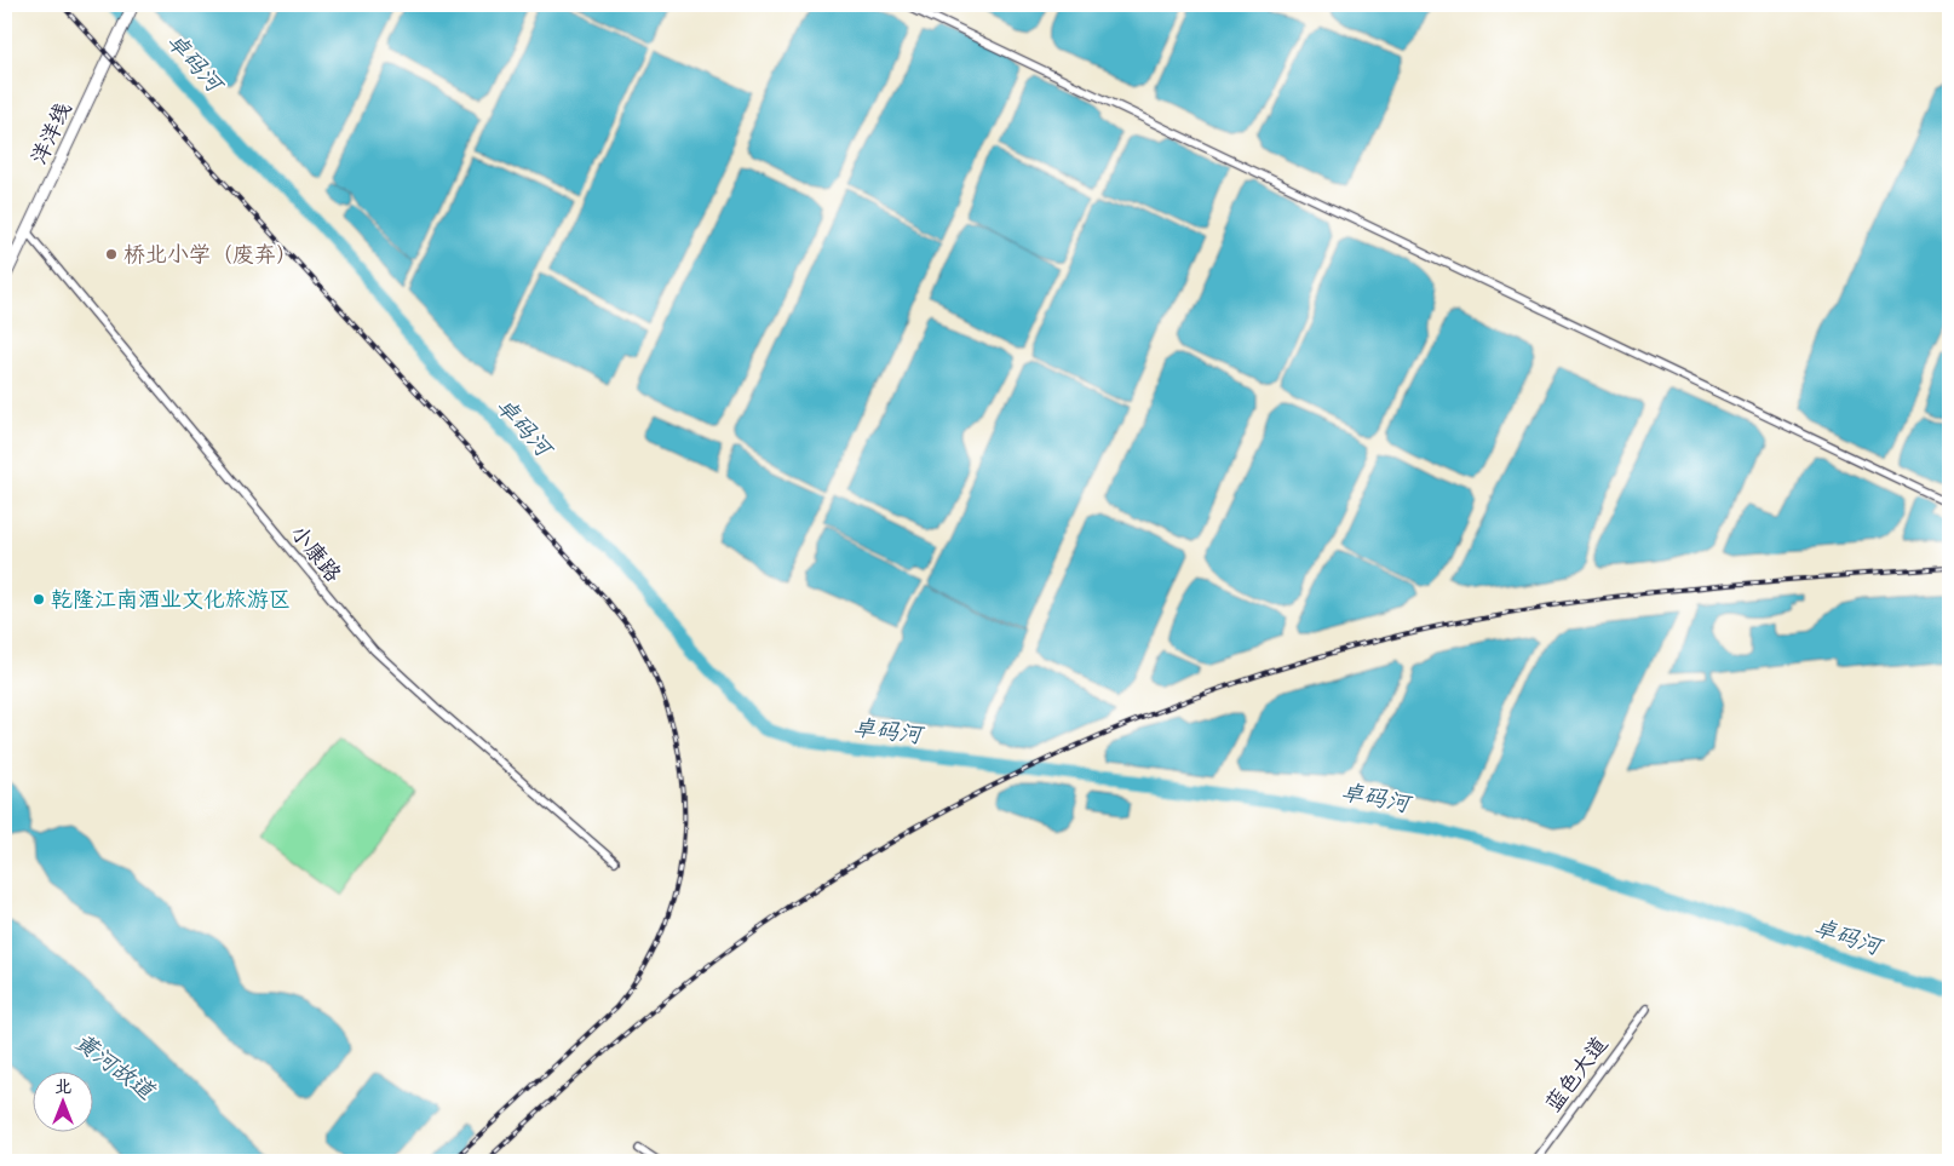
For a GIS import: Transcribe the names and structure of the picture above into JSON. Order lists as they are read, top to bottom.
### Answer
{
  "streets": {
    "main road": ["洋洋线"],
    "street": ["小康路", "蓝色大道"]
  },
  "crossings": [
    ["洋洋线", "小康路"]
  ],
  "water": ["卓码河", "黄河故道"],
  "places": ["桥北小学（废弃）", "乾隆江南酒业文化旅游区"],
  "north": "top"
}
